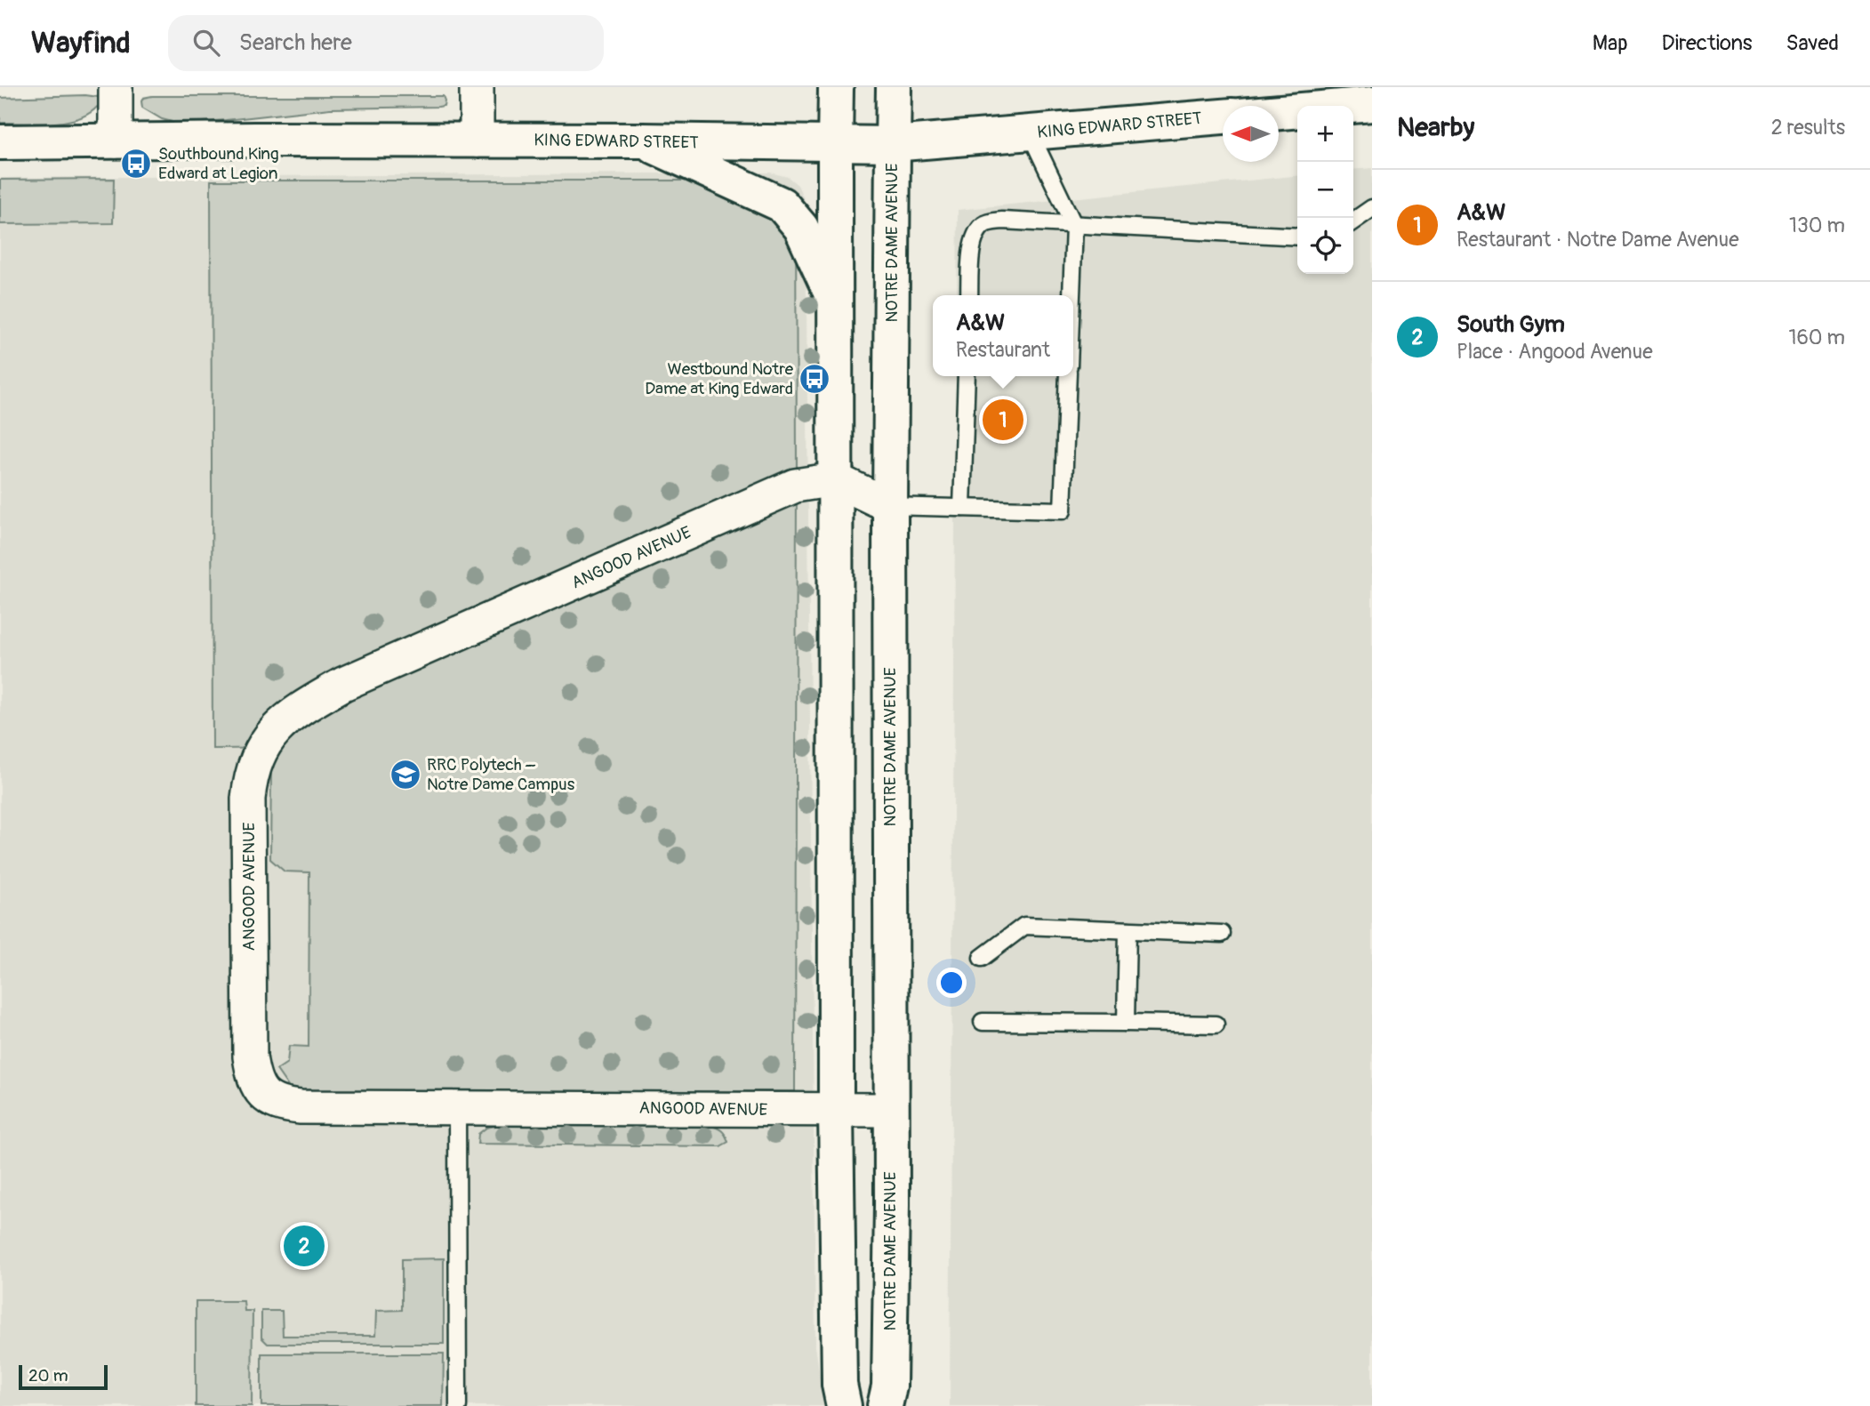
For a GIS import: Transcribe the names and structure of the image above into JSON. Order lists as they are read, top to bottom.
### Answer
{
  "streets": {
    "street": ["KING EDWARD STREET", "NOTRE DAME AVENUE", "ANGOOD AVENUE"]
  },
  "crossings": [
    ["KING EDWARD STREET", "NOTRE DAME AVENUE"],
    ["NOTRE DAME AVENUE", "ANGOOD AVENUE"]
  ],
  "places": {
    "bus stop": ["Southbound King Edward at Legion", "Westbound Notre Dame at King Edward"],
    "school or university": ["RRC Polytech – Notre Dame Campus"]
  },
  "scale_bar": "20 m",
  "north": "left",
  "page": {
    "header": "Wayfind",
    "search": "Search here",
    "nav": ["Map", "Directions", "Saved"],
    "heading": ["Nearby", "2 results"],
    "map_buttons": ["+", "−"],
    "list": [
      {
        "mark": "1",
        "name": "A&W",
        "note": "Restaurant · Notre Dame Avenue",
        "value": "130 m"
      },
      {
        "mark": "2",
        "name": "South Gym",
        "note": "Place · Angood Avenue",
        "value": "160 m"
      }
    ],
    "popup": ["A&W", "Restaurant"],
    "pins": ["1", "2"],
    "scale": "20 m"
  }
}
